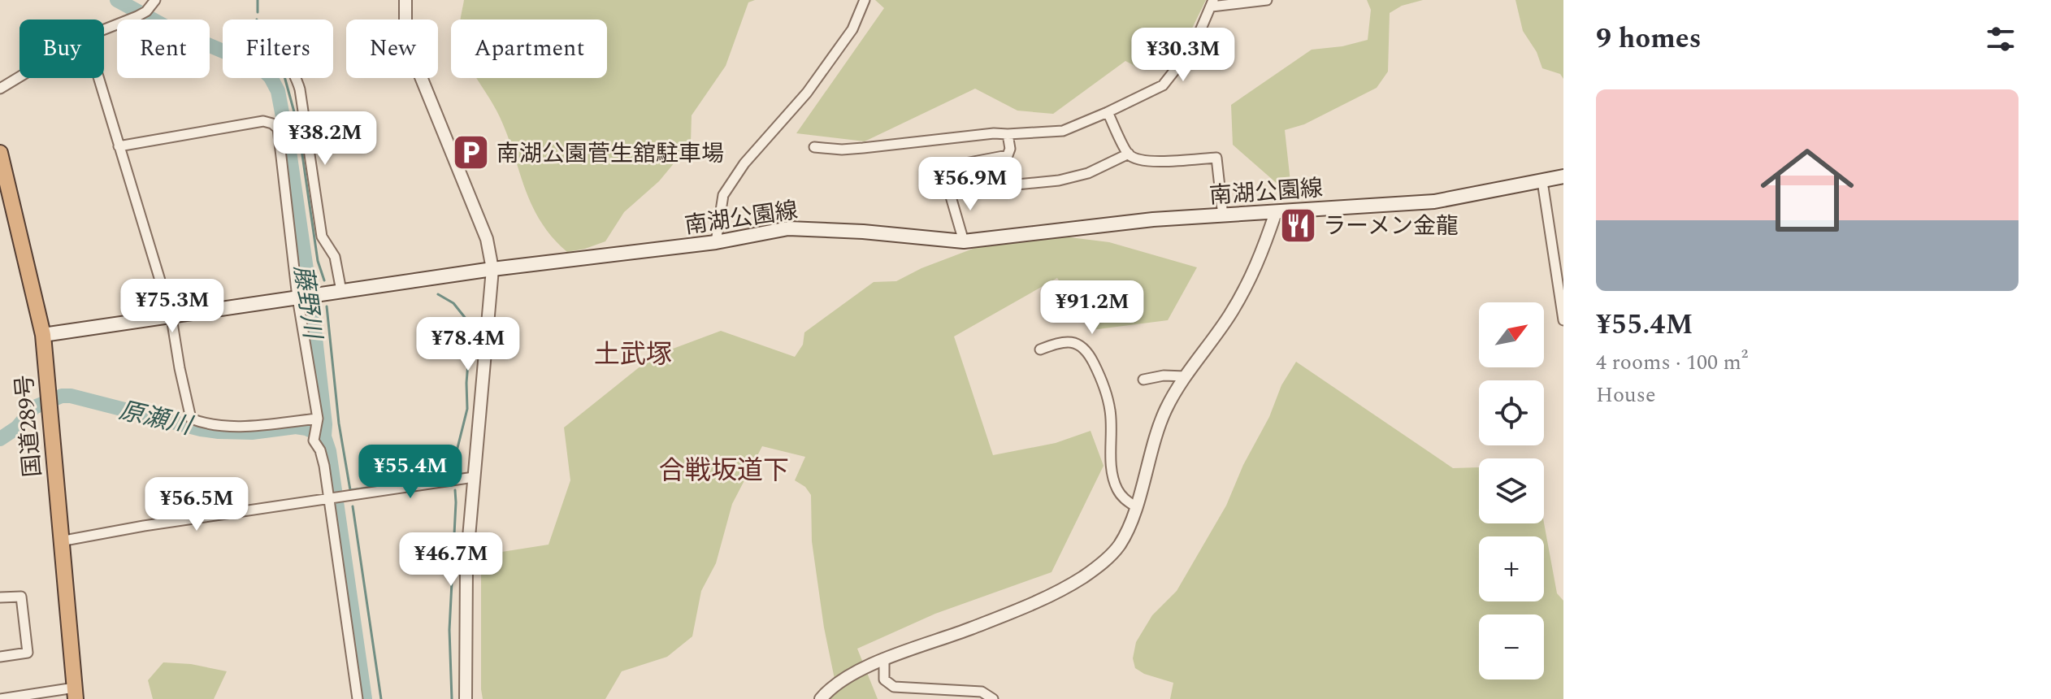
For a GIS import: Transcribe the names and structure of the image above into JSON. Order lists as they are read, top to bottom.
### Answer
{
  "streets": {
    "highway": ["国道289号"],
    "main road": ["南湖公園線"]
  },
  "crossings": [
    ["南湖公園線", "国道289号"]
  ],
  "districts": ["土武塚", "合戦坂道下"],
  "water": ["藤野川", "原瀬川"],
  "places": {
    "parking": ["南湖公園菅生舘駐車場"],
    "restaurant": ["ラーメン金龍"]
  },
  "north": "top right",
  "page": {
    "heading": "9 homes",
    "chip": [
      "Buy",
      "Rent",
      "Filters",
      "New",
      "Apartment"
    ],
    "price": [
      "¥30.3M",
      "¥38.2M",
      "¥56.9M",
      "¥75.3M",
      "¥91.2M",
      "¥78.4M",
      "¥55.4M",
      "¥56.5M",
      "¥46.7M"
    ],
    "list": [
      {
        "name": "¥55.4M",
        "note": "4 rooms · 100 m² · House"
      }
    ],
    "map_buttons": ["+", "−"]
  }
}
